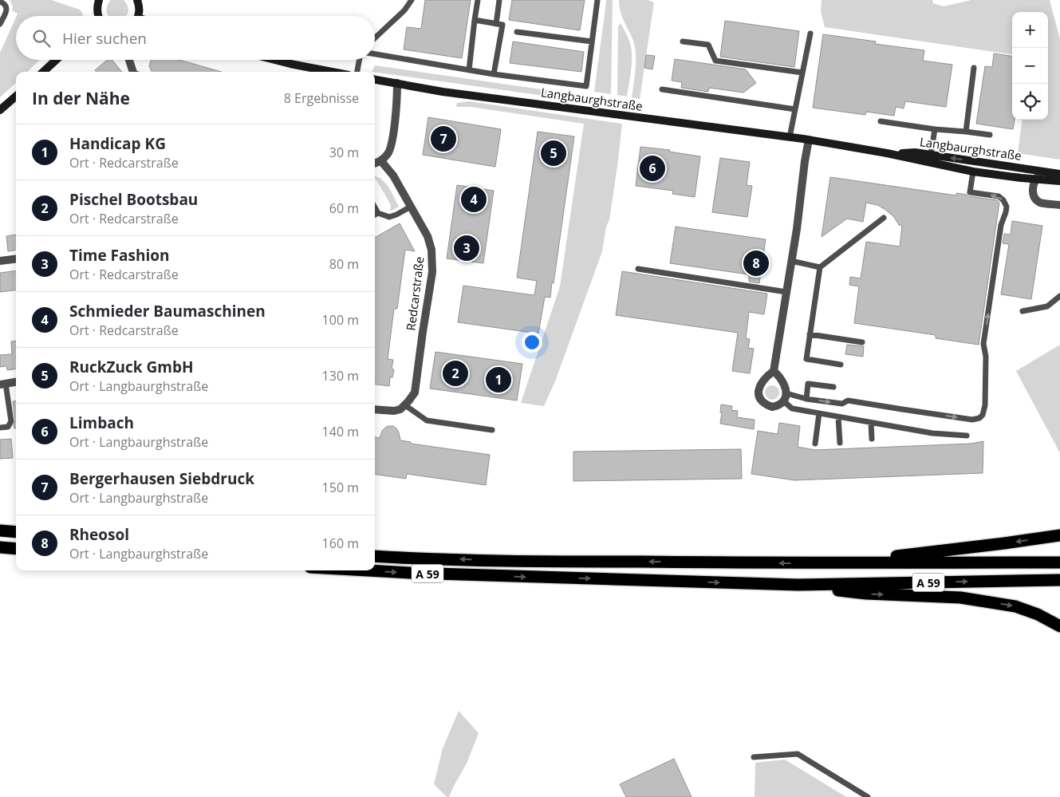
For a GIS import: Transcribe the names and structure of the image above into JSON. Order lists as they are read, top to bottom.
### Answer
{
  "streets": {
    "highway": ["A 59"],
    "main road": ["Langbaurghstraße"],
    "street": ["Redcarstraße"]
  },
  "page": {
    "map_buttons": ["+", "−"],
    "search": "Hier suchen",
    "heading": ["In der Nähe", "8 Ergebnisse"],
    "list": [
      {
        "mark": "1",
        "name": "Handicap KG",
        "note": "Ort · Redcarstraße",
        "value": "30 m"
      },
      {
        "mark": "2",
        "name": "Pischel Bootsbau",
        "note": "Ort · Redcarstraße",
        "value": "60 m"
      },
      {
        "mark": "3",
        "name": "Time Fashion",
        "note": "Ort · Redcarstraße",
        "value": "80 m"
      },
      {
        "mark": "4",
        "name": "Schmieder Baumaschinen",
        "note": "Ort · Redcarstraße",
        "value": "100 m"
      },
      {
        "mark": "5",
        "name": "RuckZuck GmbH",
        "note": "Ort · Langbaurghstraße",
        "value": "130 m"
      },
      {
        "mark": "6",
        "name": "Limbach",
        "note": "Ort · Langbaurghstraße",
        "value": "140 m"
      },
      {
        "mark": "7",
        "name": "Bergerhausen Siebdruck",
        "note": "Ort · Langbaurghstraße",
        "value": "150 m"
      },
      {
        "mark": "8",
        "name": "Rheosol",
        "note": "Ort · Langbaurghstraße",
        "value": "160 m"
      }
    ],
    "pins": [
      "7",
      "5",
      "6",
      "4",
      "3",
      "8",
      "2",
      "1"
    ]
  }
}
